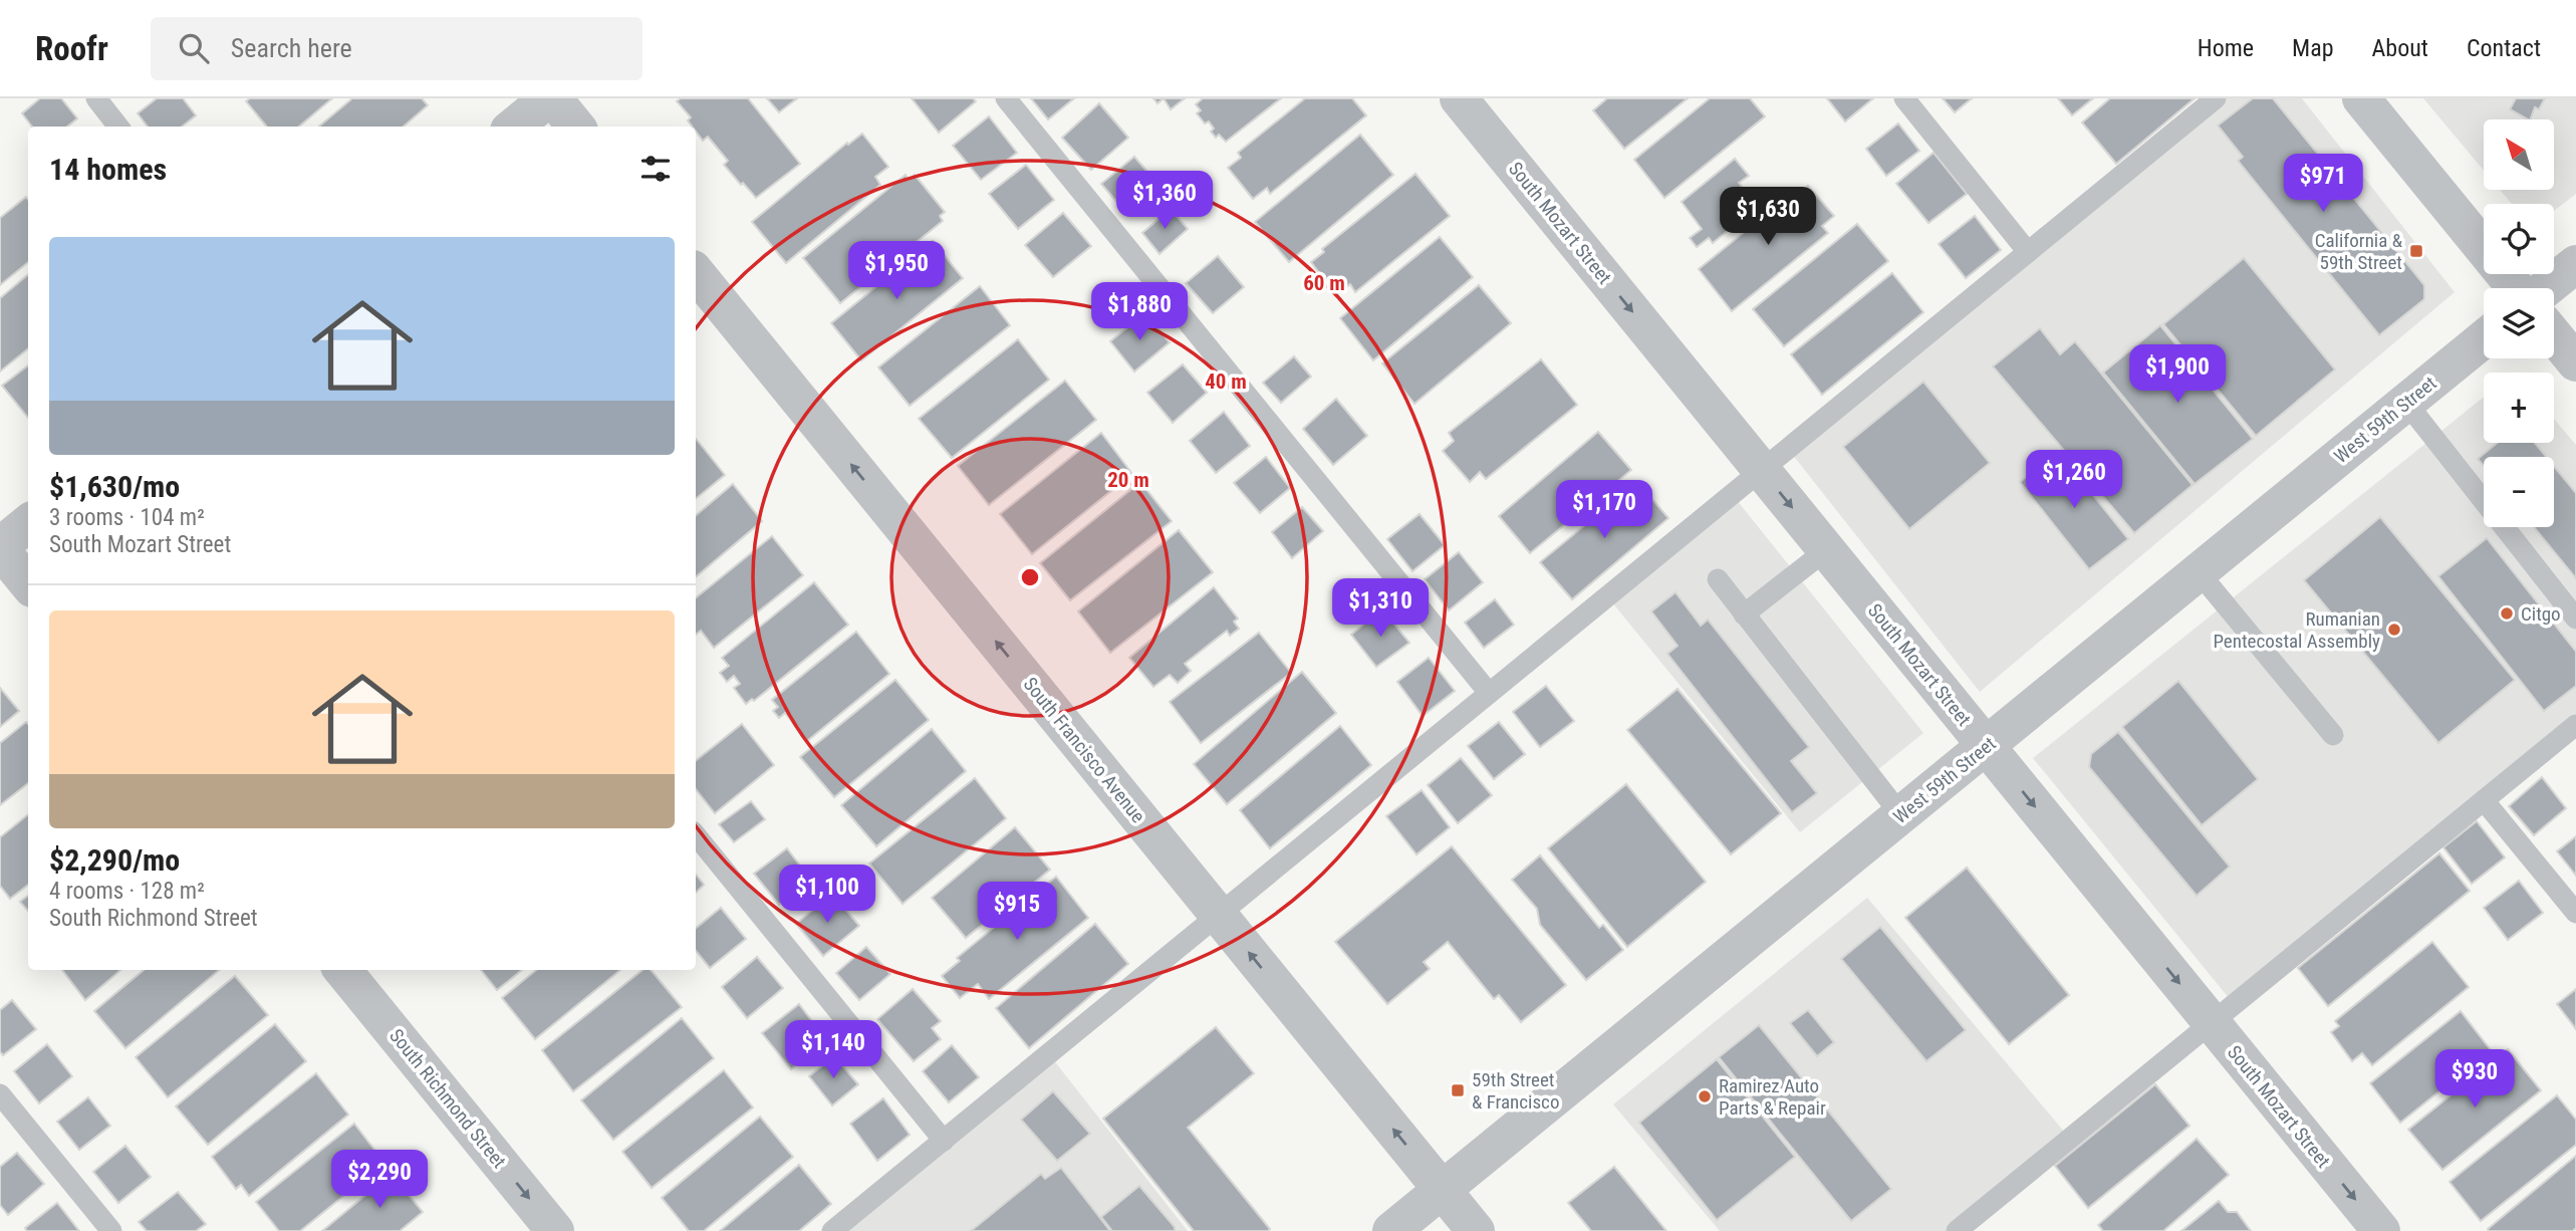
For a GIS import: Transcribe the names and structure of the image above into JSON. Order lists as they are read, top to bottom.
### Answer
{
  "streets": {
    "street": [
      "South Mozart Street",
      "West 59th Street",
      "South Francisco Avenue",
      "South Richmond Street"
    ]
  },
  "crossings": [
    ["South Mozart Street", "West 59th Street"],
    ["West 59th Street", "South Francisco Avenue"]
  ],
  "one_way": ["South Mozart Street", "South Francisco Avenue", "South Richmond Street"],
  "places": {
    "transit": ["California & 59th Street", "59th Street & Francisco"],
    "other": ["Citgo", "Rumanian Pentecostal Assembly", "Ramirez Auto Parts & Repair"]
  },
  "north": "top left",
  "page": {
    "header": "Roofr",
    "search": "Search here",
    "nav": [
      "Home",
      "Map",
      "About",
      "Contact"
    ],
    "map_buttons": ["+", "−"],
    "heading": "14 homes",
    "price": [
      "$971",
      "$1,360",
      "$1,630",
      "$1,950",
      "$1,880",
      "$1,900",
      "$1,260",
      "$1,170",
      "$1,310",
      "$1,100",
      "$915",
      "$1,140",
      "$930",
      "$2,290"
    ],
    "list": [
      {
        "name": "$1,630/mo",
        "note": "3 rooms · 104 m² · South Mozart Street"
      },
      {
        "name": "$2,290/mo",
        "note": "4 rooms · 128 m² · South Richmond Street"
      }
    ]
  },
  "rings": ["60 m", "40 m", "20 m"]
}
